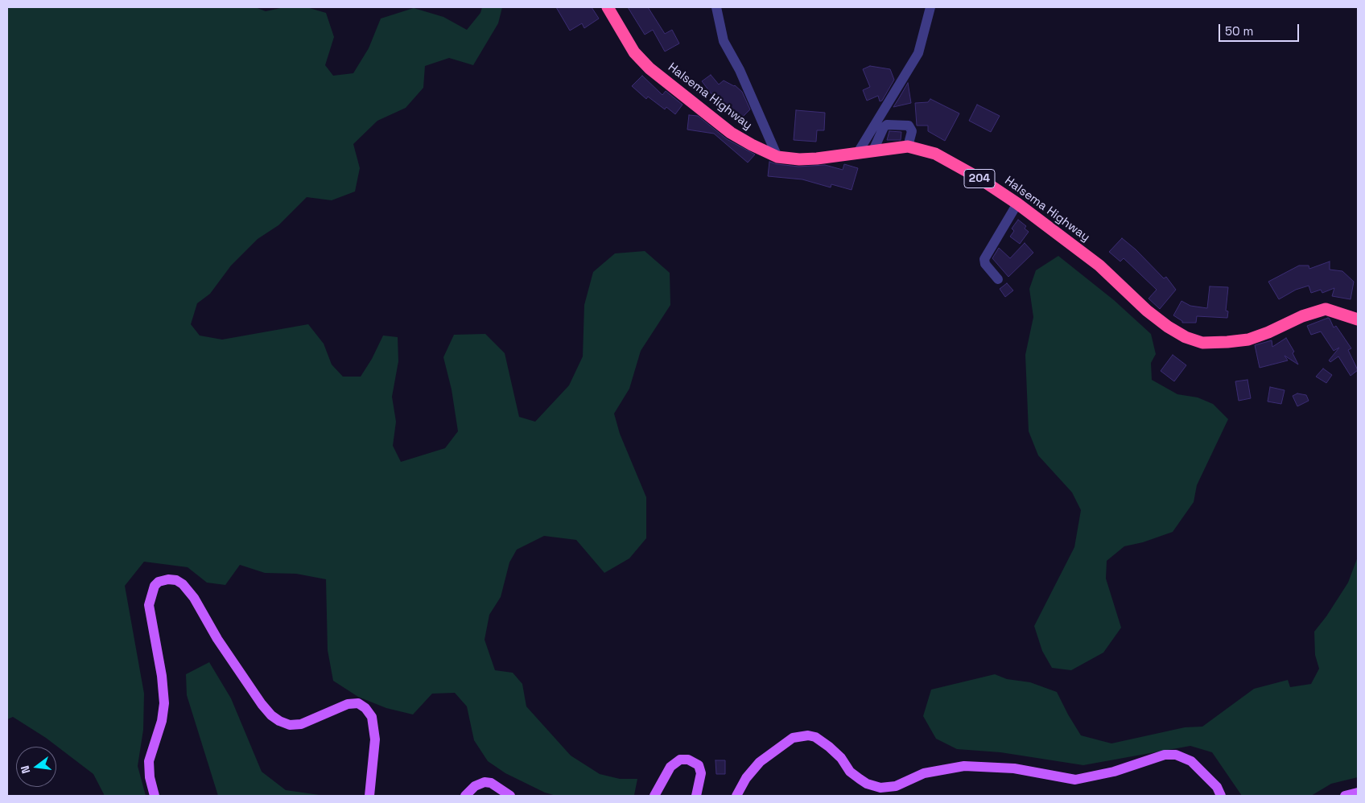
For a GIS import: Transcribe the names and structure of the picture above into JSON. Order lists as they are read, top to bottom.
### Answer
{
  "streets": {
    "highway": ["Halsema Highway", "204"]
  },
  "scale_bar": "50 m",
  "north": "left"
}
